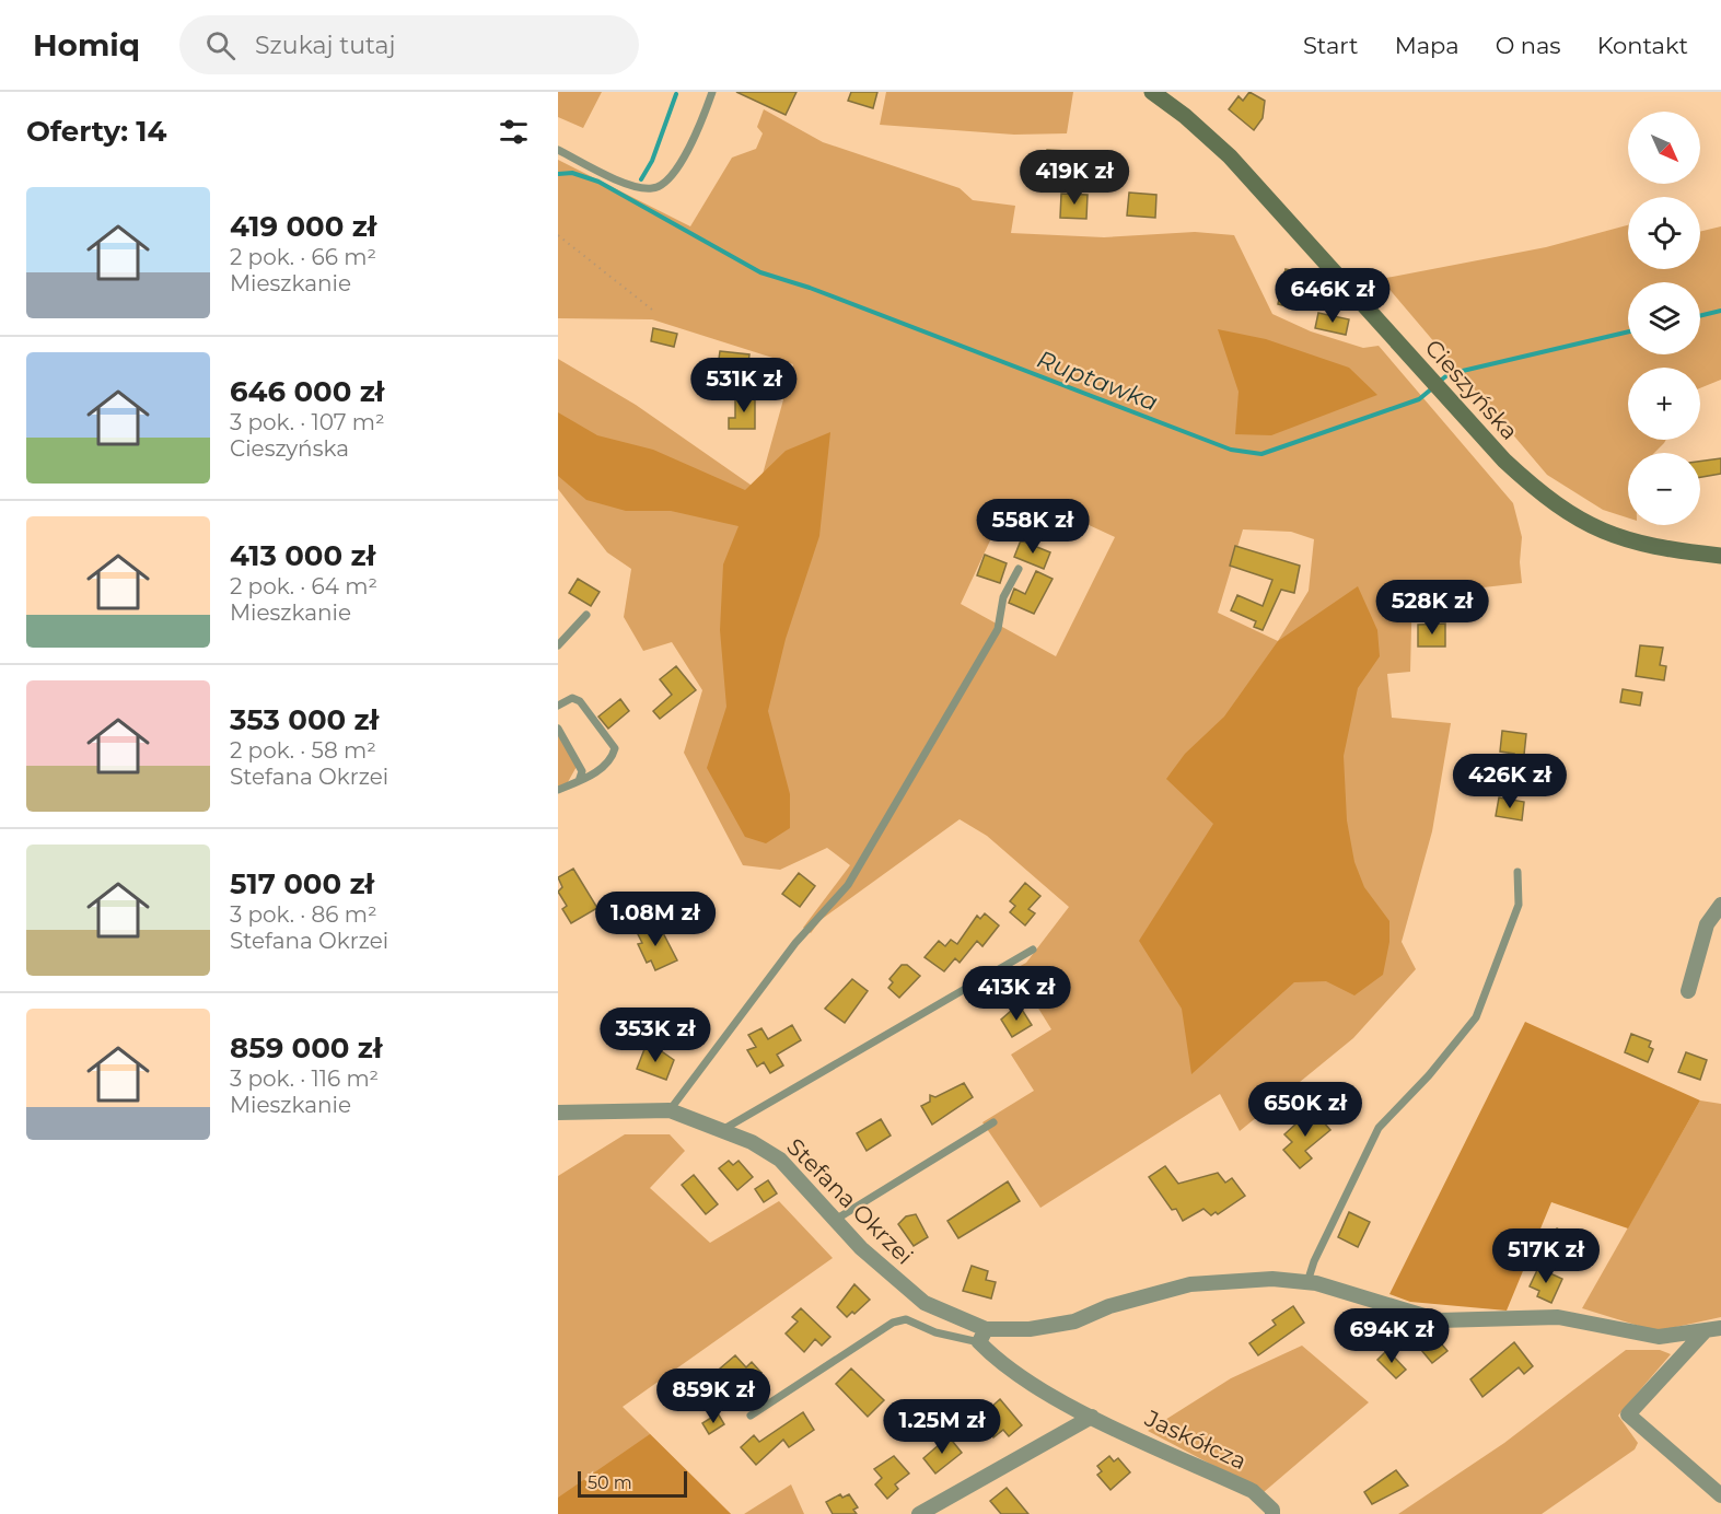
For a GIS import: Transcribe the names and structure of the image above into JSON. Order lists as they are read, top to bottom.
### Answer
{
  "streets": {
    "main road": ["Cieszyńska"],
    "street": ["Stefana Okrzei", "Jaskółcza"]
  },
  "crossings": [
    ["Stefana Okrzei", "Jaskółcza"]
  ],
  "water": ["Ruptawka"],
  "scale_bar": "50 m",
  "north": "bottom right",
  "page": {
    "header": "Homiq",
    "search": "Szukaj tutaj",
    "nav": [
      "Start",
      "Mapa",
      "O nas",
      "Kontakt"
    ],
    "heading": "Oferty: 14",
    "map_buttons": ["+", "−"],
    "price": [
      "419K zł",
      "646K zł",
      "531K zł",
      "558K zł",
      "528K zł",
      "426K zł",
      "1.08M zł",
      "413K zł",
      "353K zł",
      "650K zł",
      "517K zł",
      "694K zł",
      "859K zł",
      "1.25M zł"
    ],
    "list": [
      {
        "name": "419 000 zł",
        "note": "2 pok. · 66 m² · Mieszkanie"
      },
      {
        "name": "646 000 zł",
        "note": "3 pok. · 107 m² · Cieszyńska"
      },
      {
        "name": "413 000 zł",
        "note": "2 pok. · 64 m² · Mieszkanie"
      },
      {
        "name": "353 000 zł",
        "note": "2 pok. · 58 m² · Stefana Okrzei"
      },
      {
        "name": "517 000 zł",
        "note": "3 pok. · 86 m² · Stefana Okrzei"
      },
      {
        "name": "859 000 zł",
        "note": "3 pok. · 116 m² · Mieszkanie"
      }
    ],
    "scale": "50 m"
  }
}
